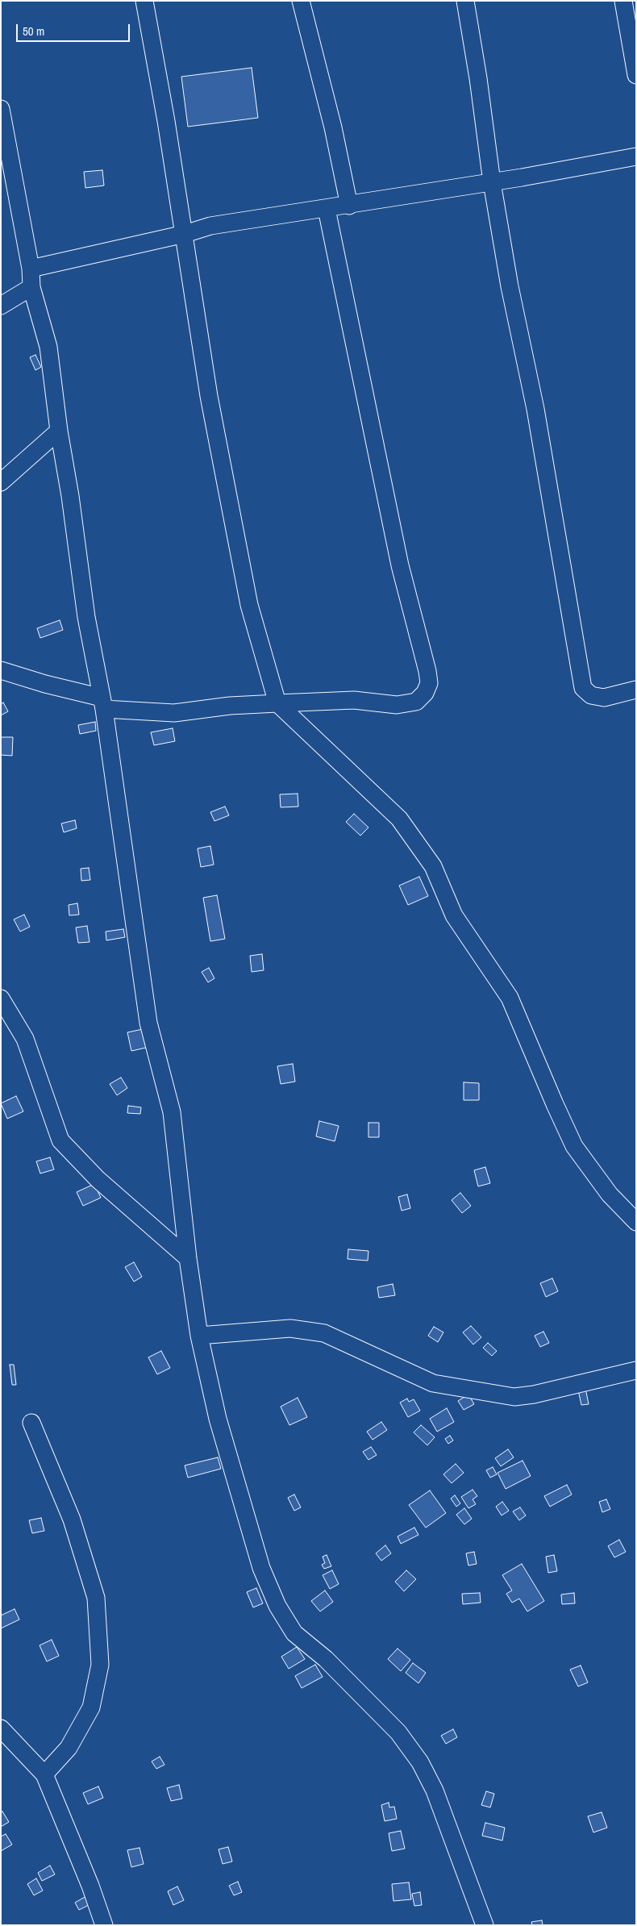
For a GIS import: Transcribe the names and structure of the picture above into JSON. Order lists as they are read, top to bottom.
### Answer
{
  "scale_bar": "50 m"
}
